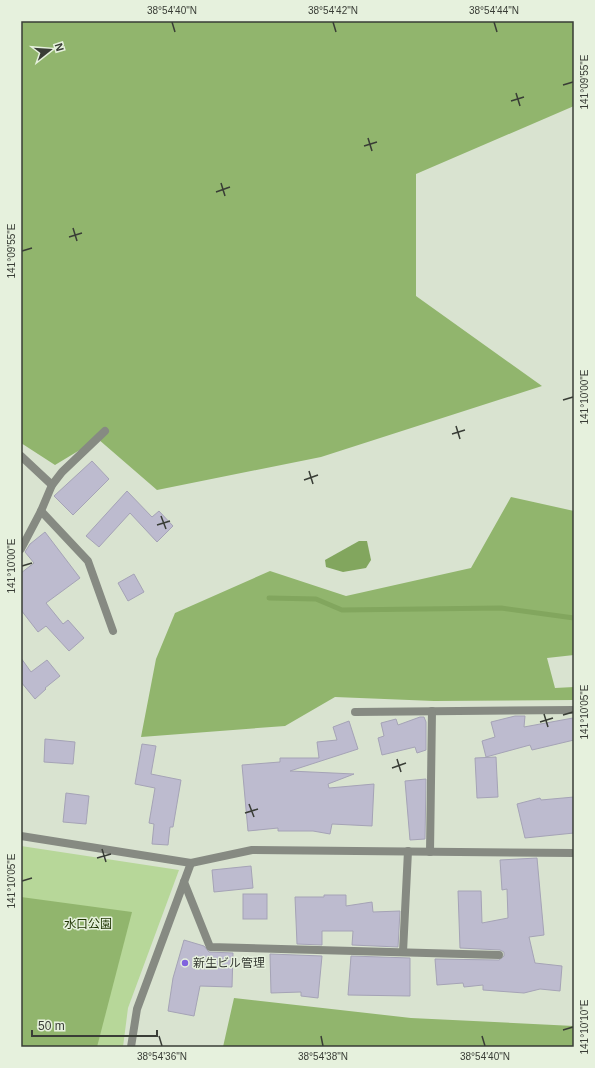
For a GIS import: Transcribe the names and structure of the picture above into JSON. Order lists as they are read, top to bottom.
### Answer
{
  "parks": ["水口公園"],
  "places": ["新生ビル管理"],
  "scale_bar": "50 m",
  "north": "right",
  "coordinates": [
    "38°54'40\"N",
    "38°54'42\"N",
    "38°54'44\"N",
    "141°09'55\"E",
    "141°10'00\"E",
    "141°10'05\"E",
    "141°10'10\"E",
    "38°54'36\"N",
    "38°54'38\"N"
  ]
}
